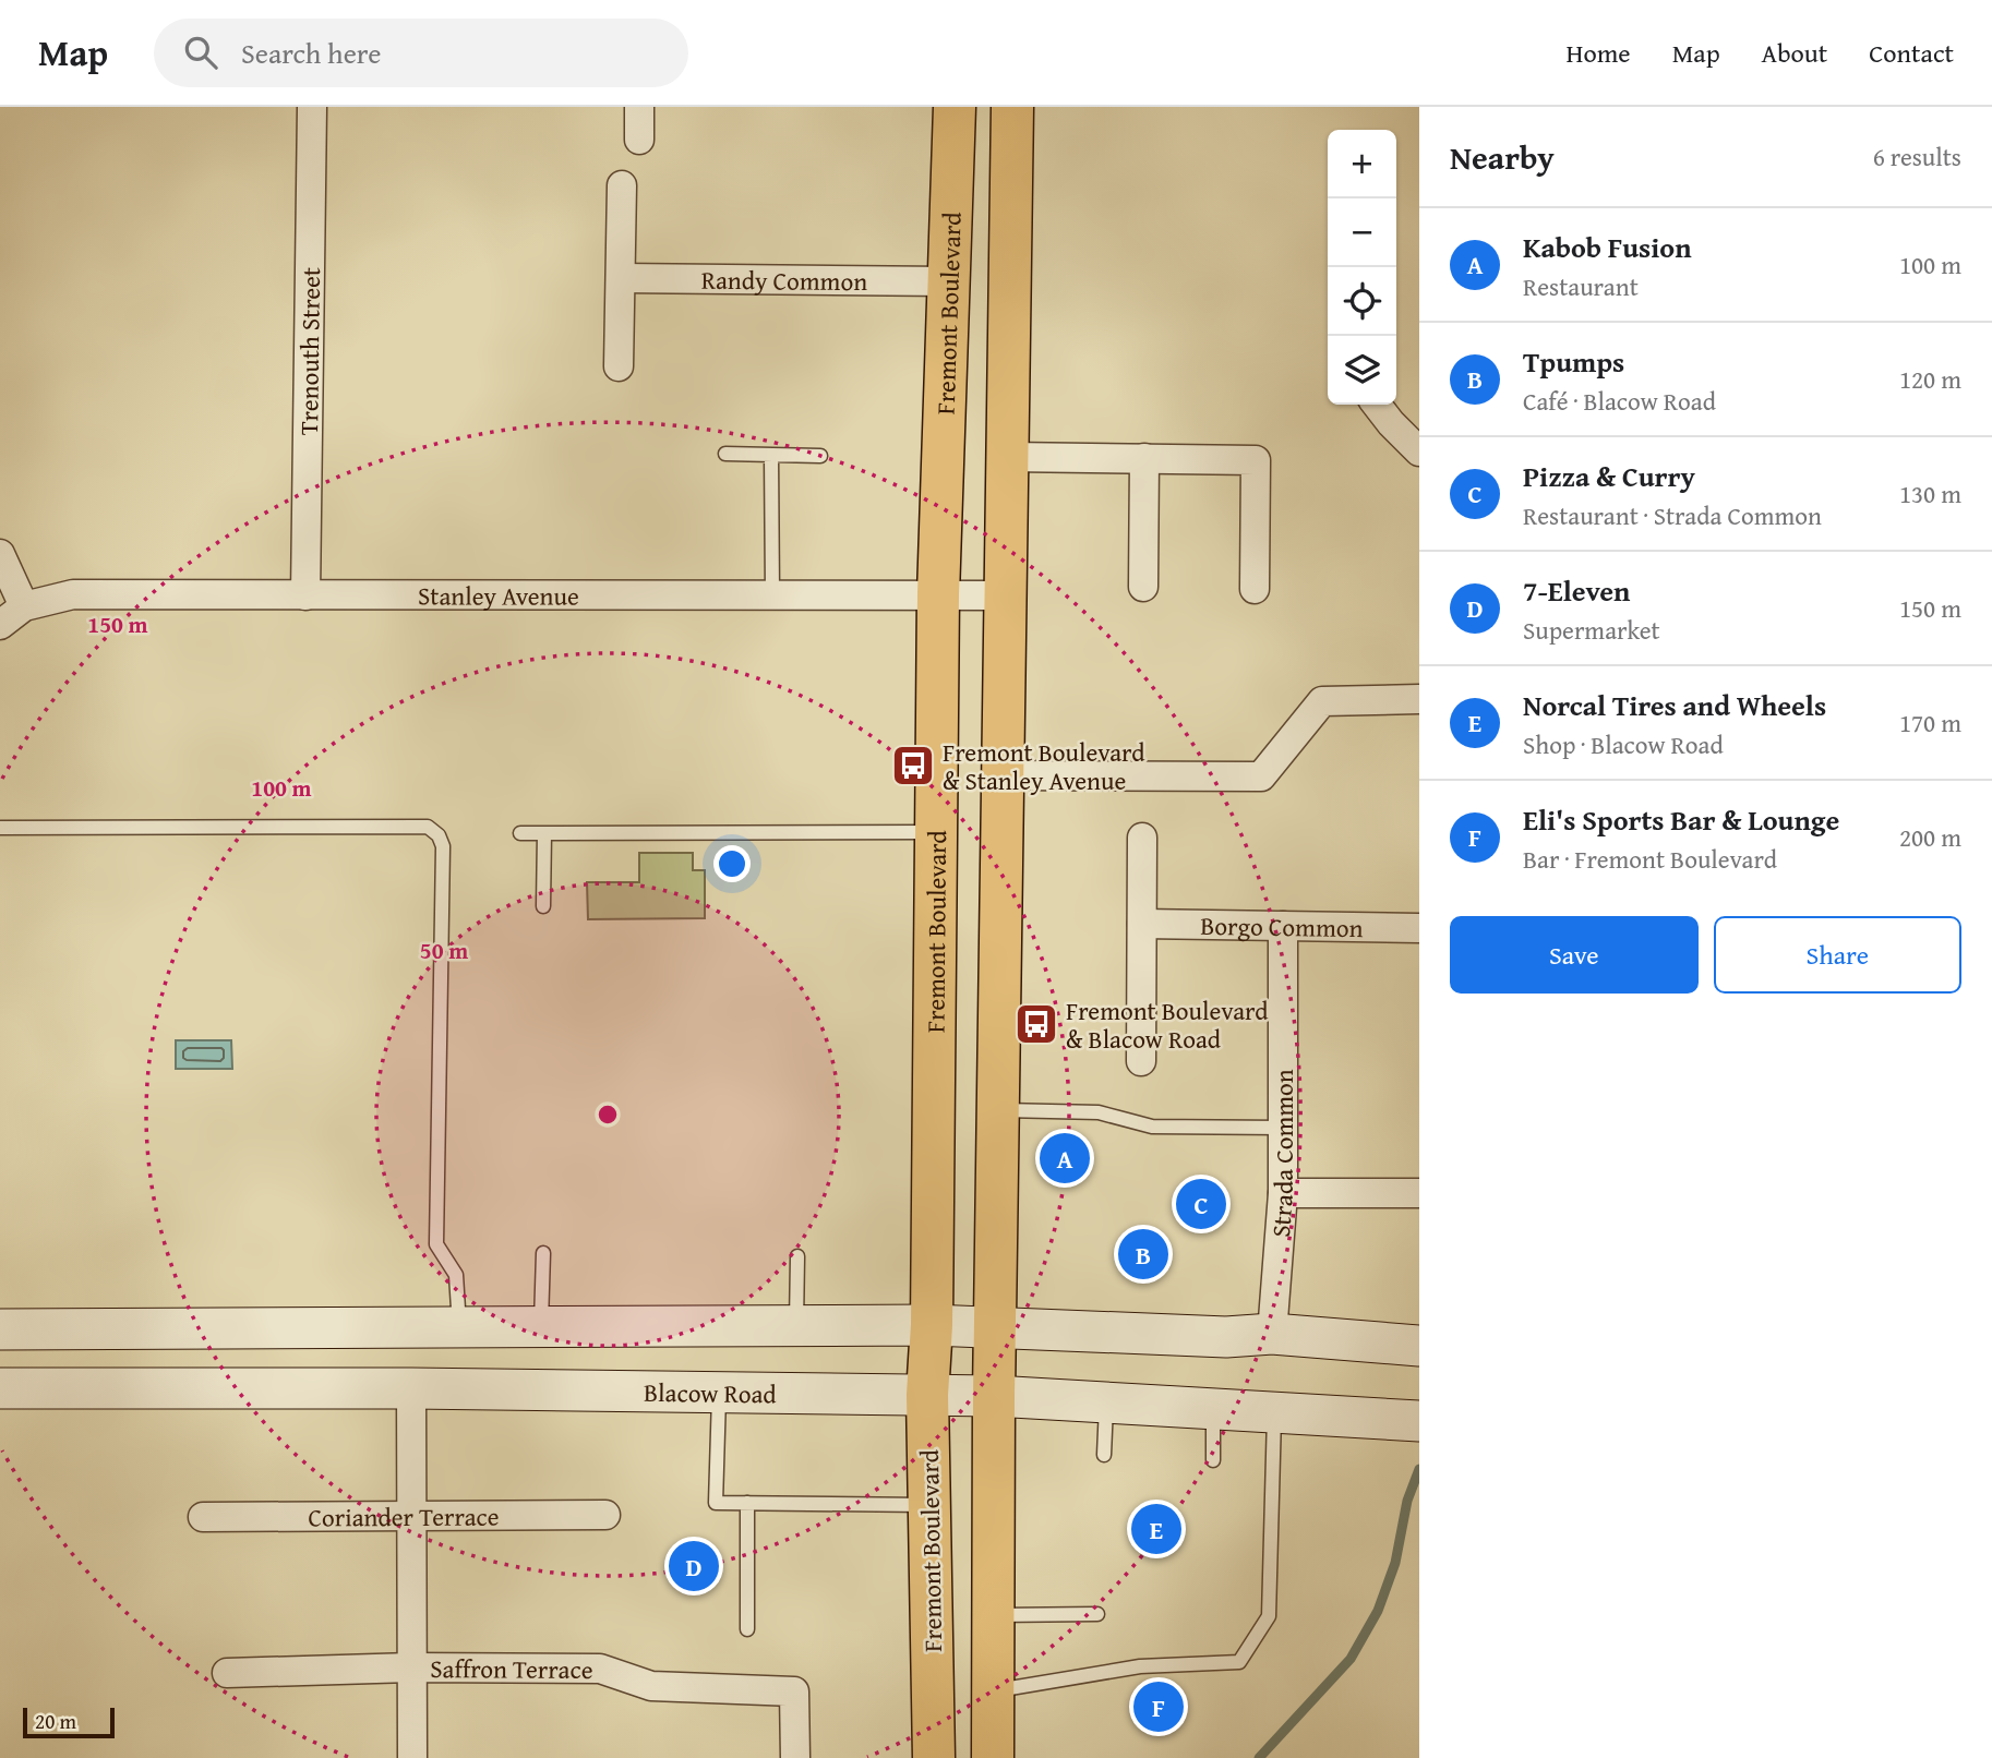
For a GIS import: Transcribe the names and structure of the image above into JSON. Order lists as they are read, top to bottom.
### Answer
{
  "streets": {
    "main road": ["Fremont Boulevard", "Blacow Road"],
    "street": [
      "Randy Common",
      "Trenouth Street",
      "Stanley Avenue",
      "Borgo Common",
      "Strada Common",
      "Coriander Terrace",
      "Saffron Terrace"
    ]
  },
  "crossings": [
    ["Randy Common", "Fremont Boulevard"],
    ["Fremont Boulevard", "Stanley Avenue"],
    ["Fremont Boulevard", "Blacow Road"],
    ["Trenouth Street", "Stanley Avenue"],
    ["Borgo Common", "Strada Common"]
  ],
  "places": {
    "bus stop": ["Fremont Boulevard & Stanley Avenue", "Fremont Boulevard & Blacow Road"]
  },
  "scale_bar": "20 m",
  "page": {
    "header": "Map",
    "search": "Search here",
    "nav": [
      "Home",
      "Map",
      "About",
      "Contact"
    ],
    "heading": ["Nearby", "6 results"],
    "map_buttons": ["+", "−"],
    "list": [
      {
        "mark": "A",
        "name": "Kabob Fusion",
        "note": "Restaurant",
        "value": "100 m"
      },
      {
        "mark": "B",
        "name": "Tpumps",
        "note": "Café · Blacow Road",
        "value": "120 m"
      },
      {
        "mark": "C",
        "name": "Pizza & Curry",
        "note": "Restaurant · Strada Common",
        "value": "130 m"
      },
      {
        "mark": "D",
        "name": "7-Eleven",
        "note": "Supermarket",
        "value": "150 m"
      },
      {
        "mark": "E",
        "name": "Norcal Tires and Wheels",
        "note": "Shop · Blacow Road",
        "value": "170 m"
      },
      {
        "mark": "F",
        "name": "Eli's Sports Bar & Lounge",
        "note": "Bar · Fremont Boulevard",
        "value": "200 m"
      }
    ],
    "buttons": ["Save", "Share"],
    "pins": [
      "A",
      "C",
      "B",
      "E",
      "D",
      "F"
    ],
    "scale": "20 m"
  },
  "rings": ["150 m", "100 m", "50 m"]
}
